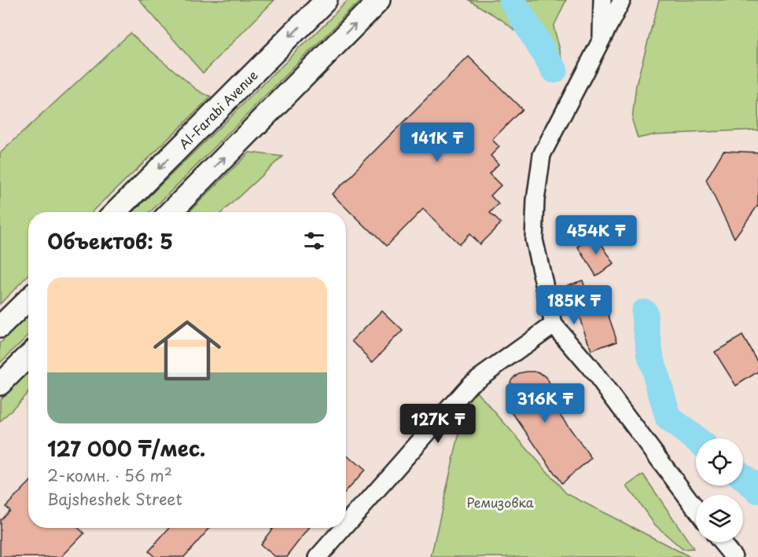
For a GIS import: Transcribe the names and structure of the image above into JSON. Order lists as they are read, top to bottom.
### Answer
{
  "streets": {
    "main road": ["Al-Farabi Avenue"]
  },
  "parks": ["Ремизовка"],
  "page": {
    "price": [
      "141K ₸",
      "454K ₸",
      "185K ₸",
      "316K ₸",
      "127K ₸"
    ],
    "heading": "Объектов: 5",
    "list": [
      {
        "name": "127 000 ₸/мес.",
        "note": "2-комн. · 56 m² · Bajsheshek Street"
      }
    ]
  }
}
